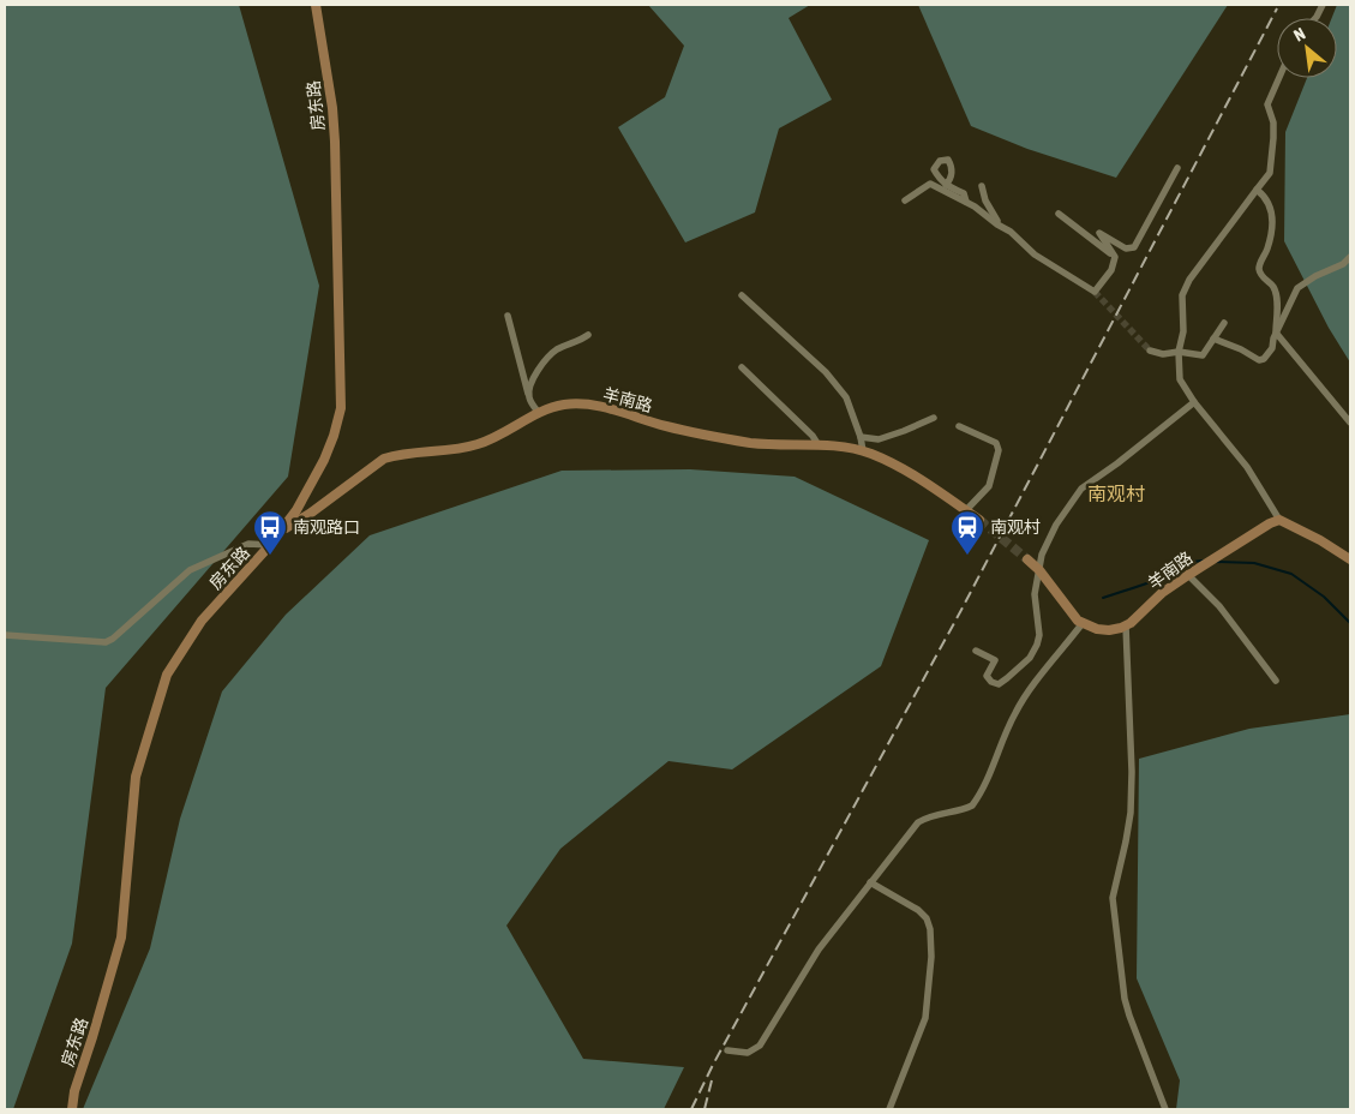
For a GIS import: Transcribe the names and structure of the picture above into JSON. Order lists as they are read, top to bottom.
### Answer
{
  "streets": {
    "main road": ["房东路", "羊南路"]
  },
  "crossings": [
    ["房东路", "羊南路"]
  ],
  "districts": ["南观村"],
  "places": {
    "bus stop": ["南观路口"],
    "station": ["南观村"]
  },
  "north": "top left"
}
